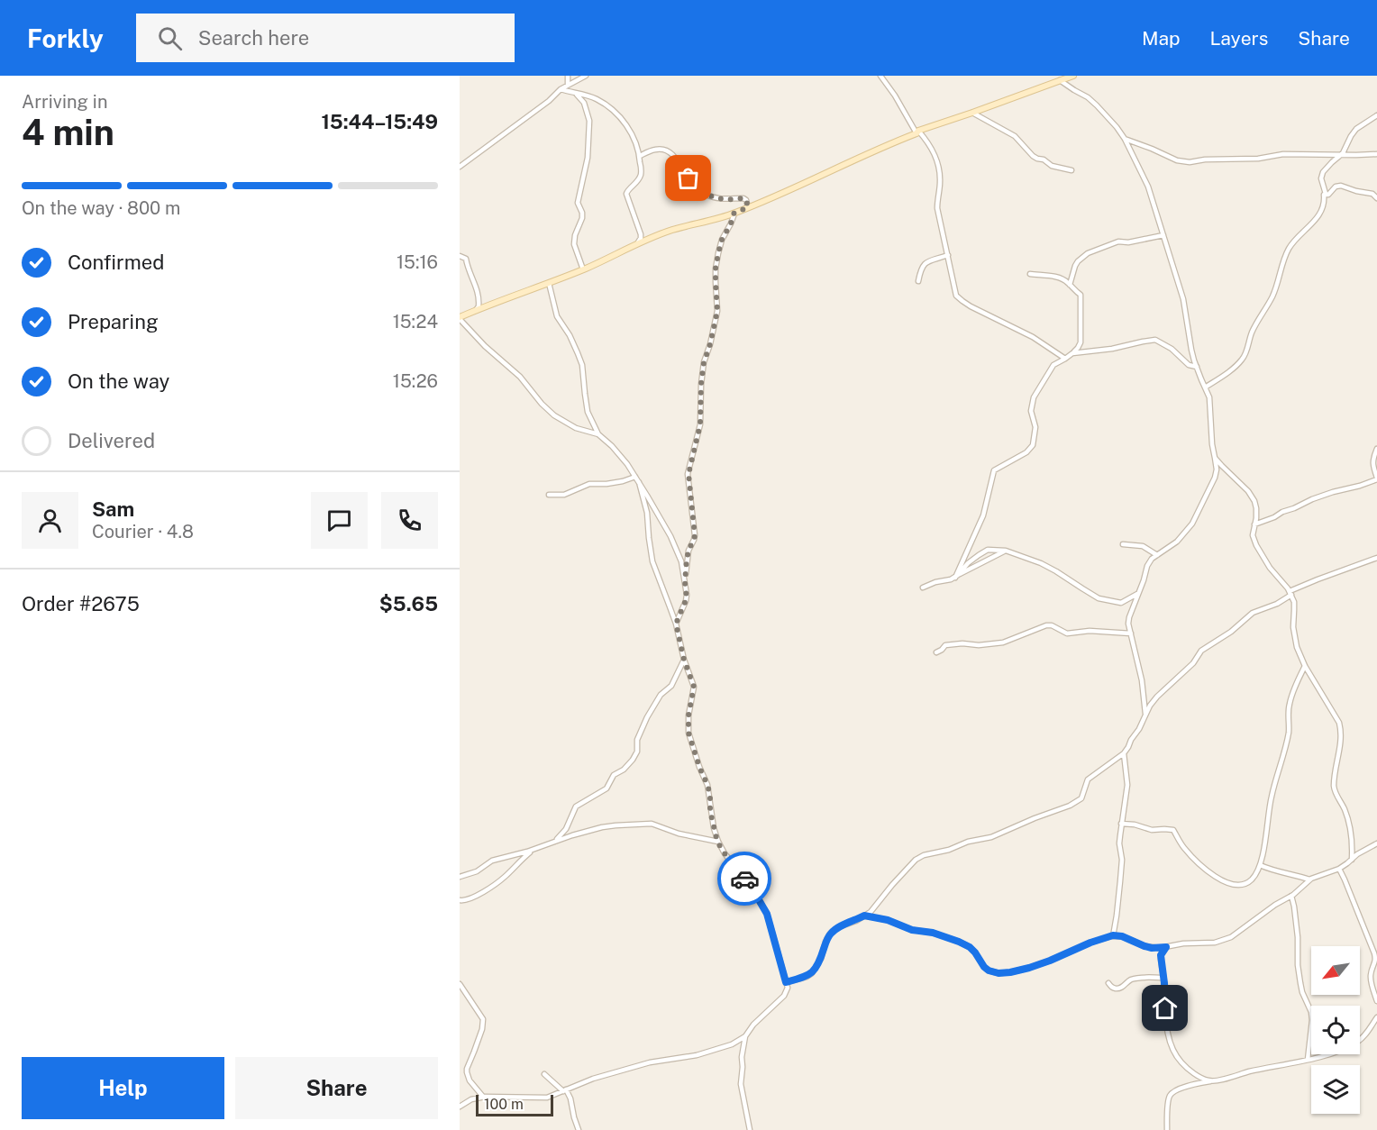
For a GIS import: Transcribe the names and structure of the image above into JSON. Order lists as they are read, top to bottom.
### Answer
{
  "scale_bar": "100 m",
  "north": "bottom left",
  "page": {
    "header": "Forkly",
    "search": "Search here",
    "nav": ["Map", "Layers", "Share"],
    "heading": ["4 min", "Arriving in", "15:44–15:49"],
    "panel": [
      "Sam",
      "Courier · 4.8",
      "Order #2675",
      "$5.65"
    ],
    "bar": "On the way · 800 m",
    "list": [
      ["Confirmed", "15:16"],
      ["Preparing", "15:24"],
      ["On the way", "15:26"],
      "Delivered"
    ],
    "buttons": ["Help", "Share"],
    "scale": "100 m"
  }
}
